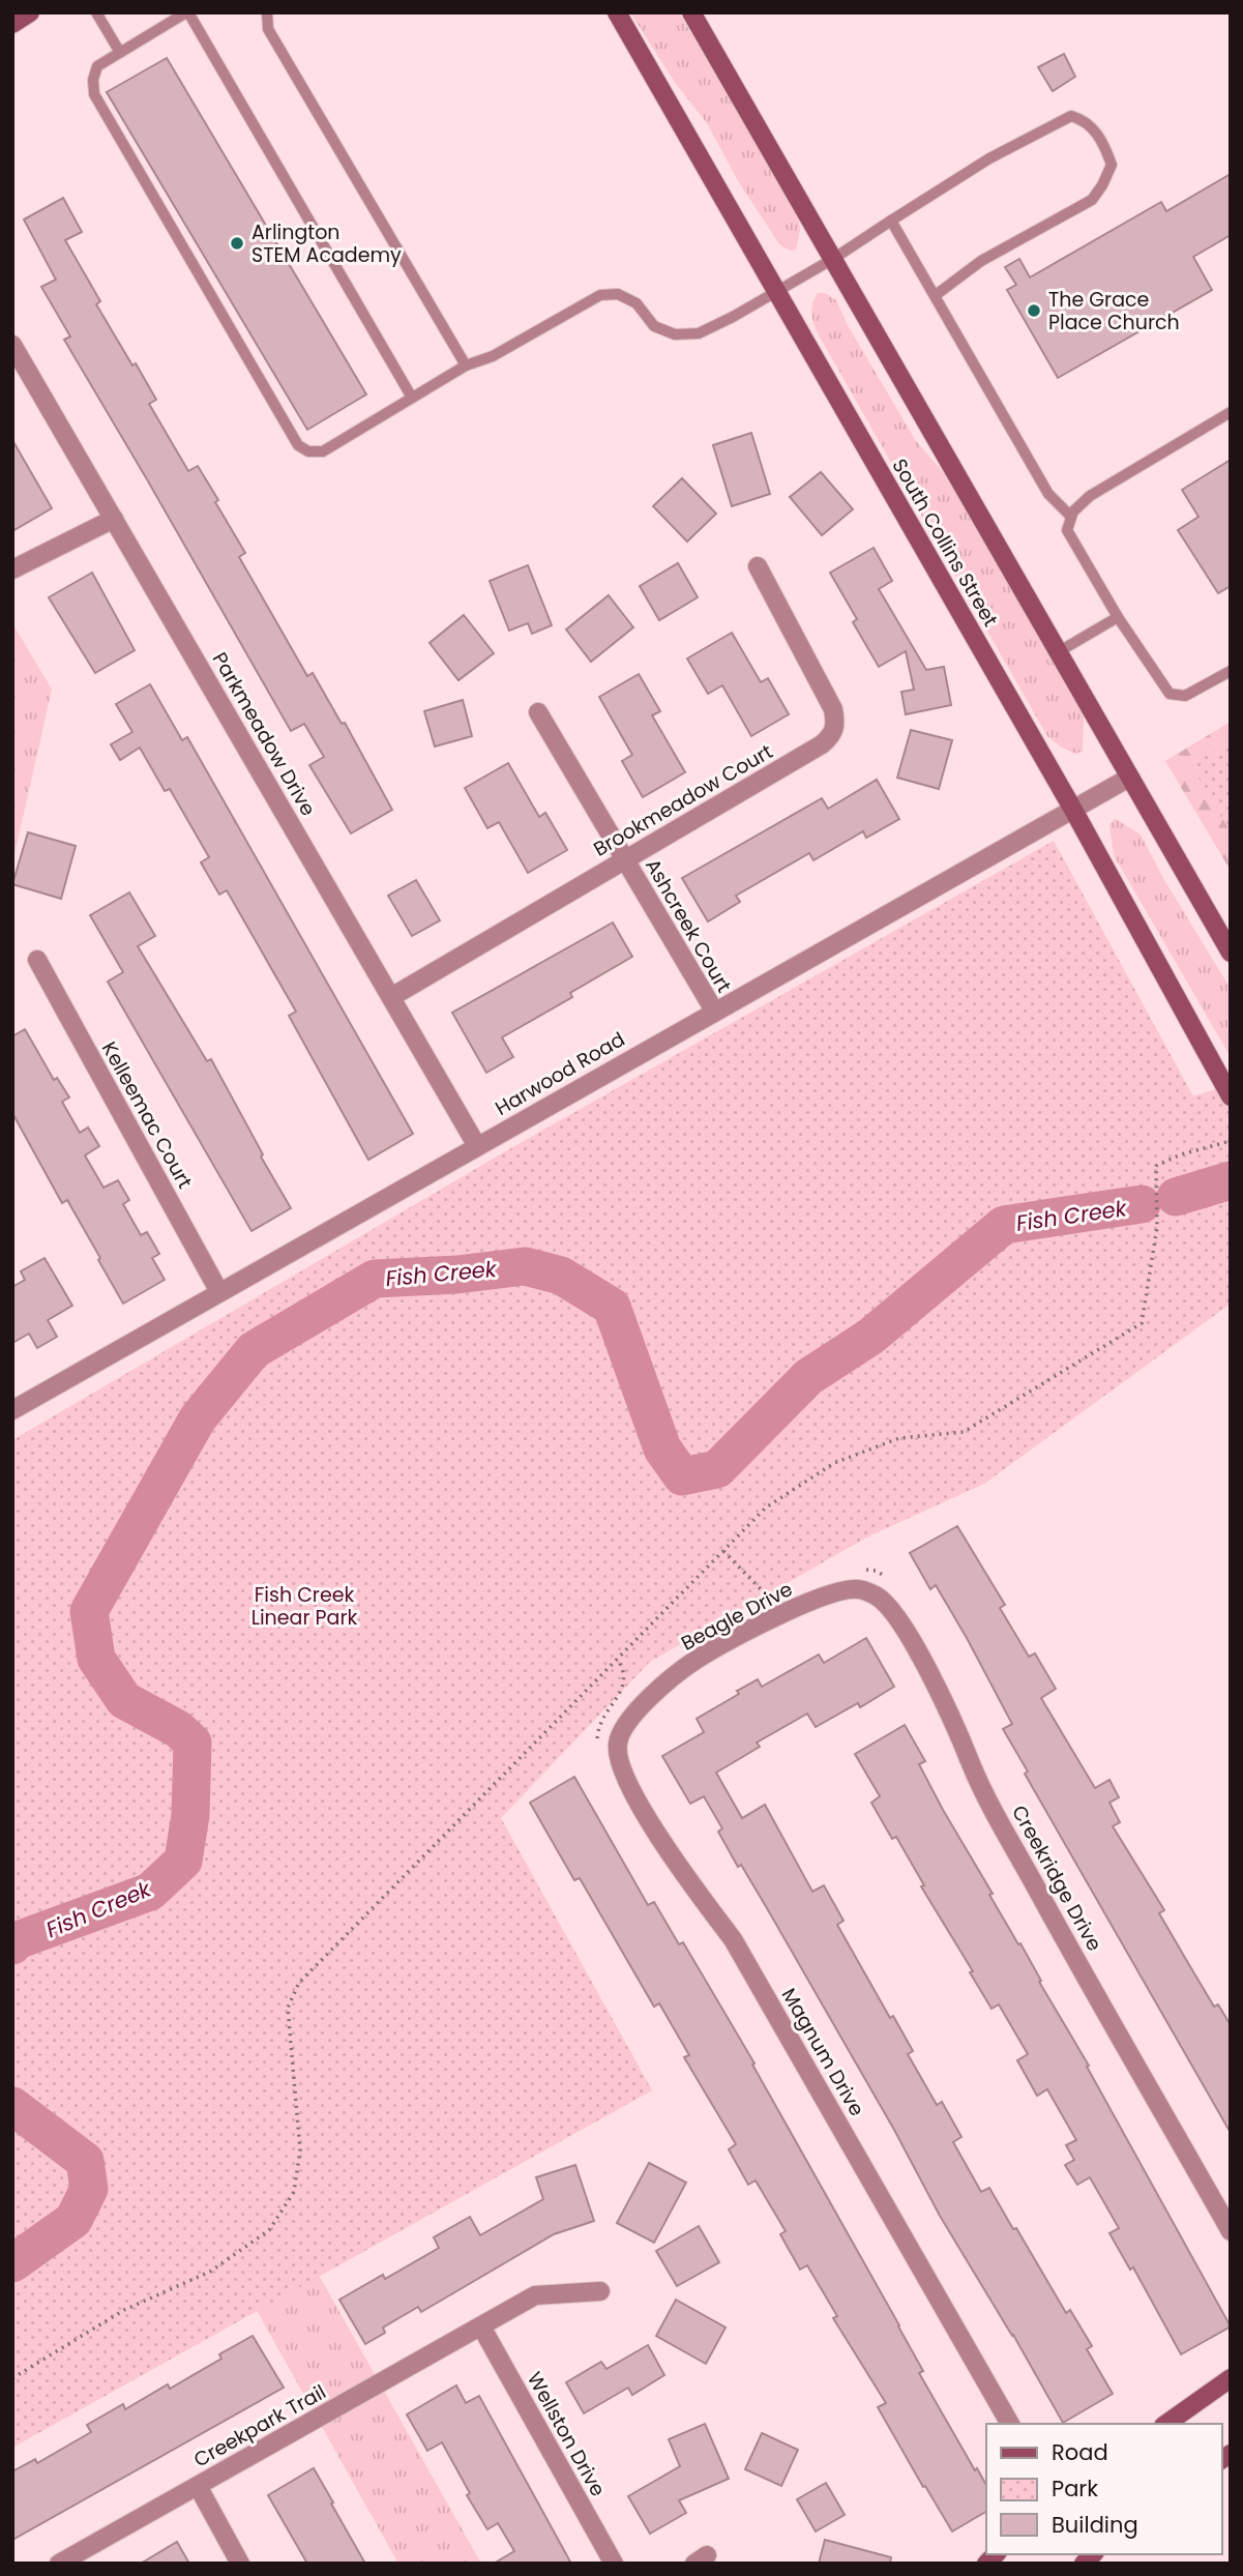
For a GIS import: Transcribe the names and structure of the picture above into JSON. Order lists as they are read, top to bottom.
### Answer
{
  "streets": {
    "main road": ["South Collins Street"],
    "street": [
      "Parkmeadow Drive",
      "Brookmeadow Court",
      "Ashcreek Court",
      "Harwood Road",
      "Kelleemac Court",
      "Beagle Drive",
      "Creekridge Drive",
      "Magnum Drive",
      "Creekpark Trail",
      "Wellston Drive"
    ]
  },
  "crossings": [
    ["South Collins Street", "Harwood Road"],
    ["Parkmeadow Drive", "Brookmeadow Court"],
    ["Parkmeadow Drive", "Harwood Road"],
    ["Brookmeadow Court", "Ashcreek Court"],
    ["Ashcreek Court", "Harwood Road"],
    ["Harwood Road", "Kelleemac Court"],
    ["Beagle Drive", "Creekridge Drive"],
    ["Beagle Drive", "Magnum Drive"],
    ["Creekpark Trail", "Wellston Drive"]
  ],
  "water": ["Fish Creek"],
  "parks": ["Fish Creek Linear Park"],
  "places": ["Arlington STEM Academy", "The Grace Place Church"],
  "legend": ["Road", "Park", "Building"]
}
